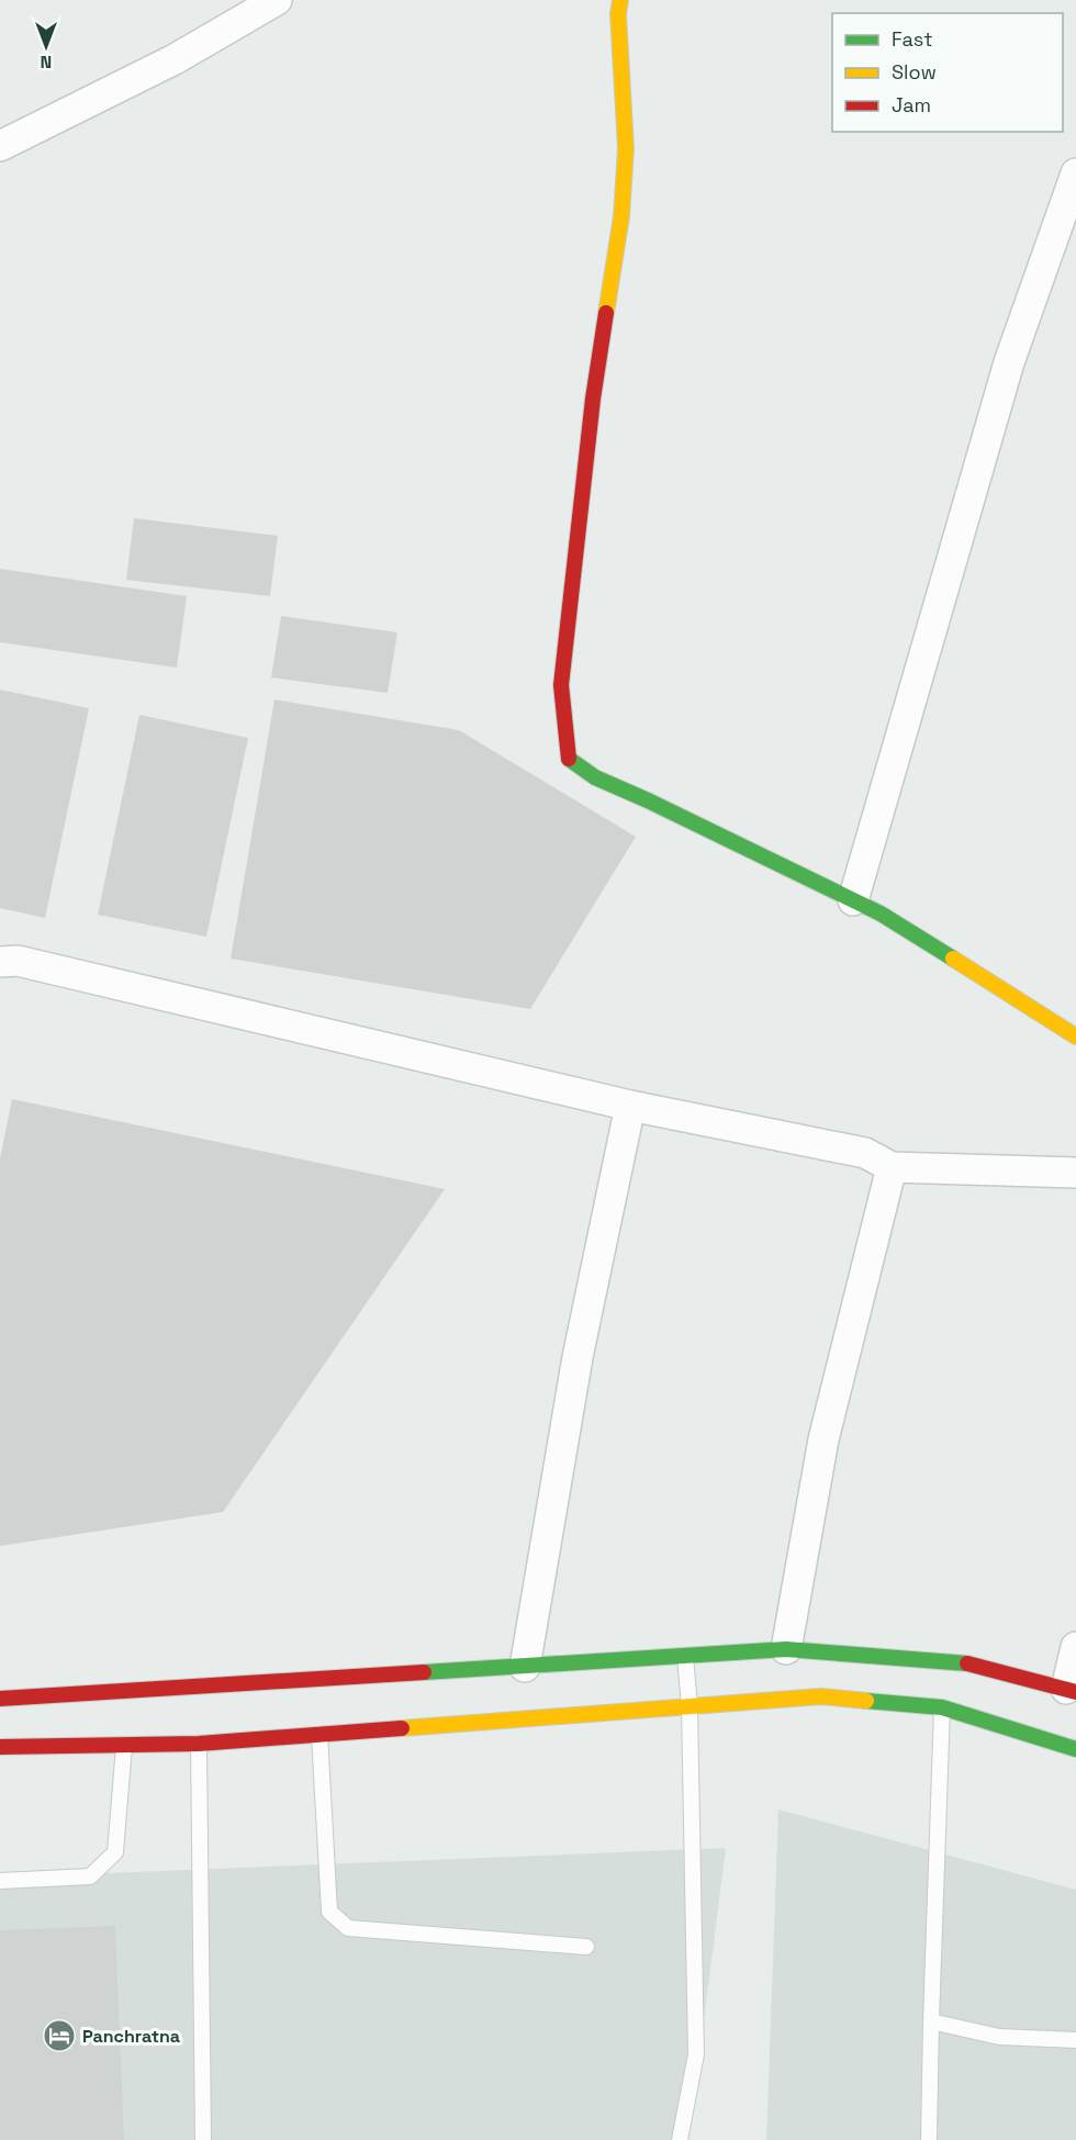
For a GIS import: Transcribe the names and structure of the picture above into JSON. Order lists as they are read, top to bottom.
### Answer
{
  "places": {
    "hotel": ["Panchratna"]
  },
  "legend": ["Fast", "Slow", "Jam"],
  "north": "bottom"
}
